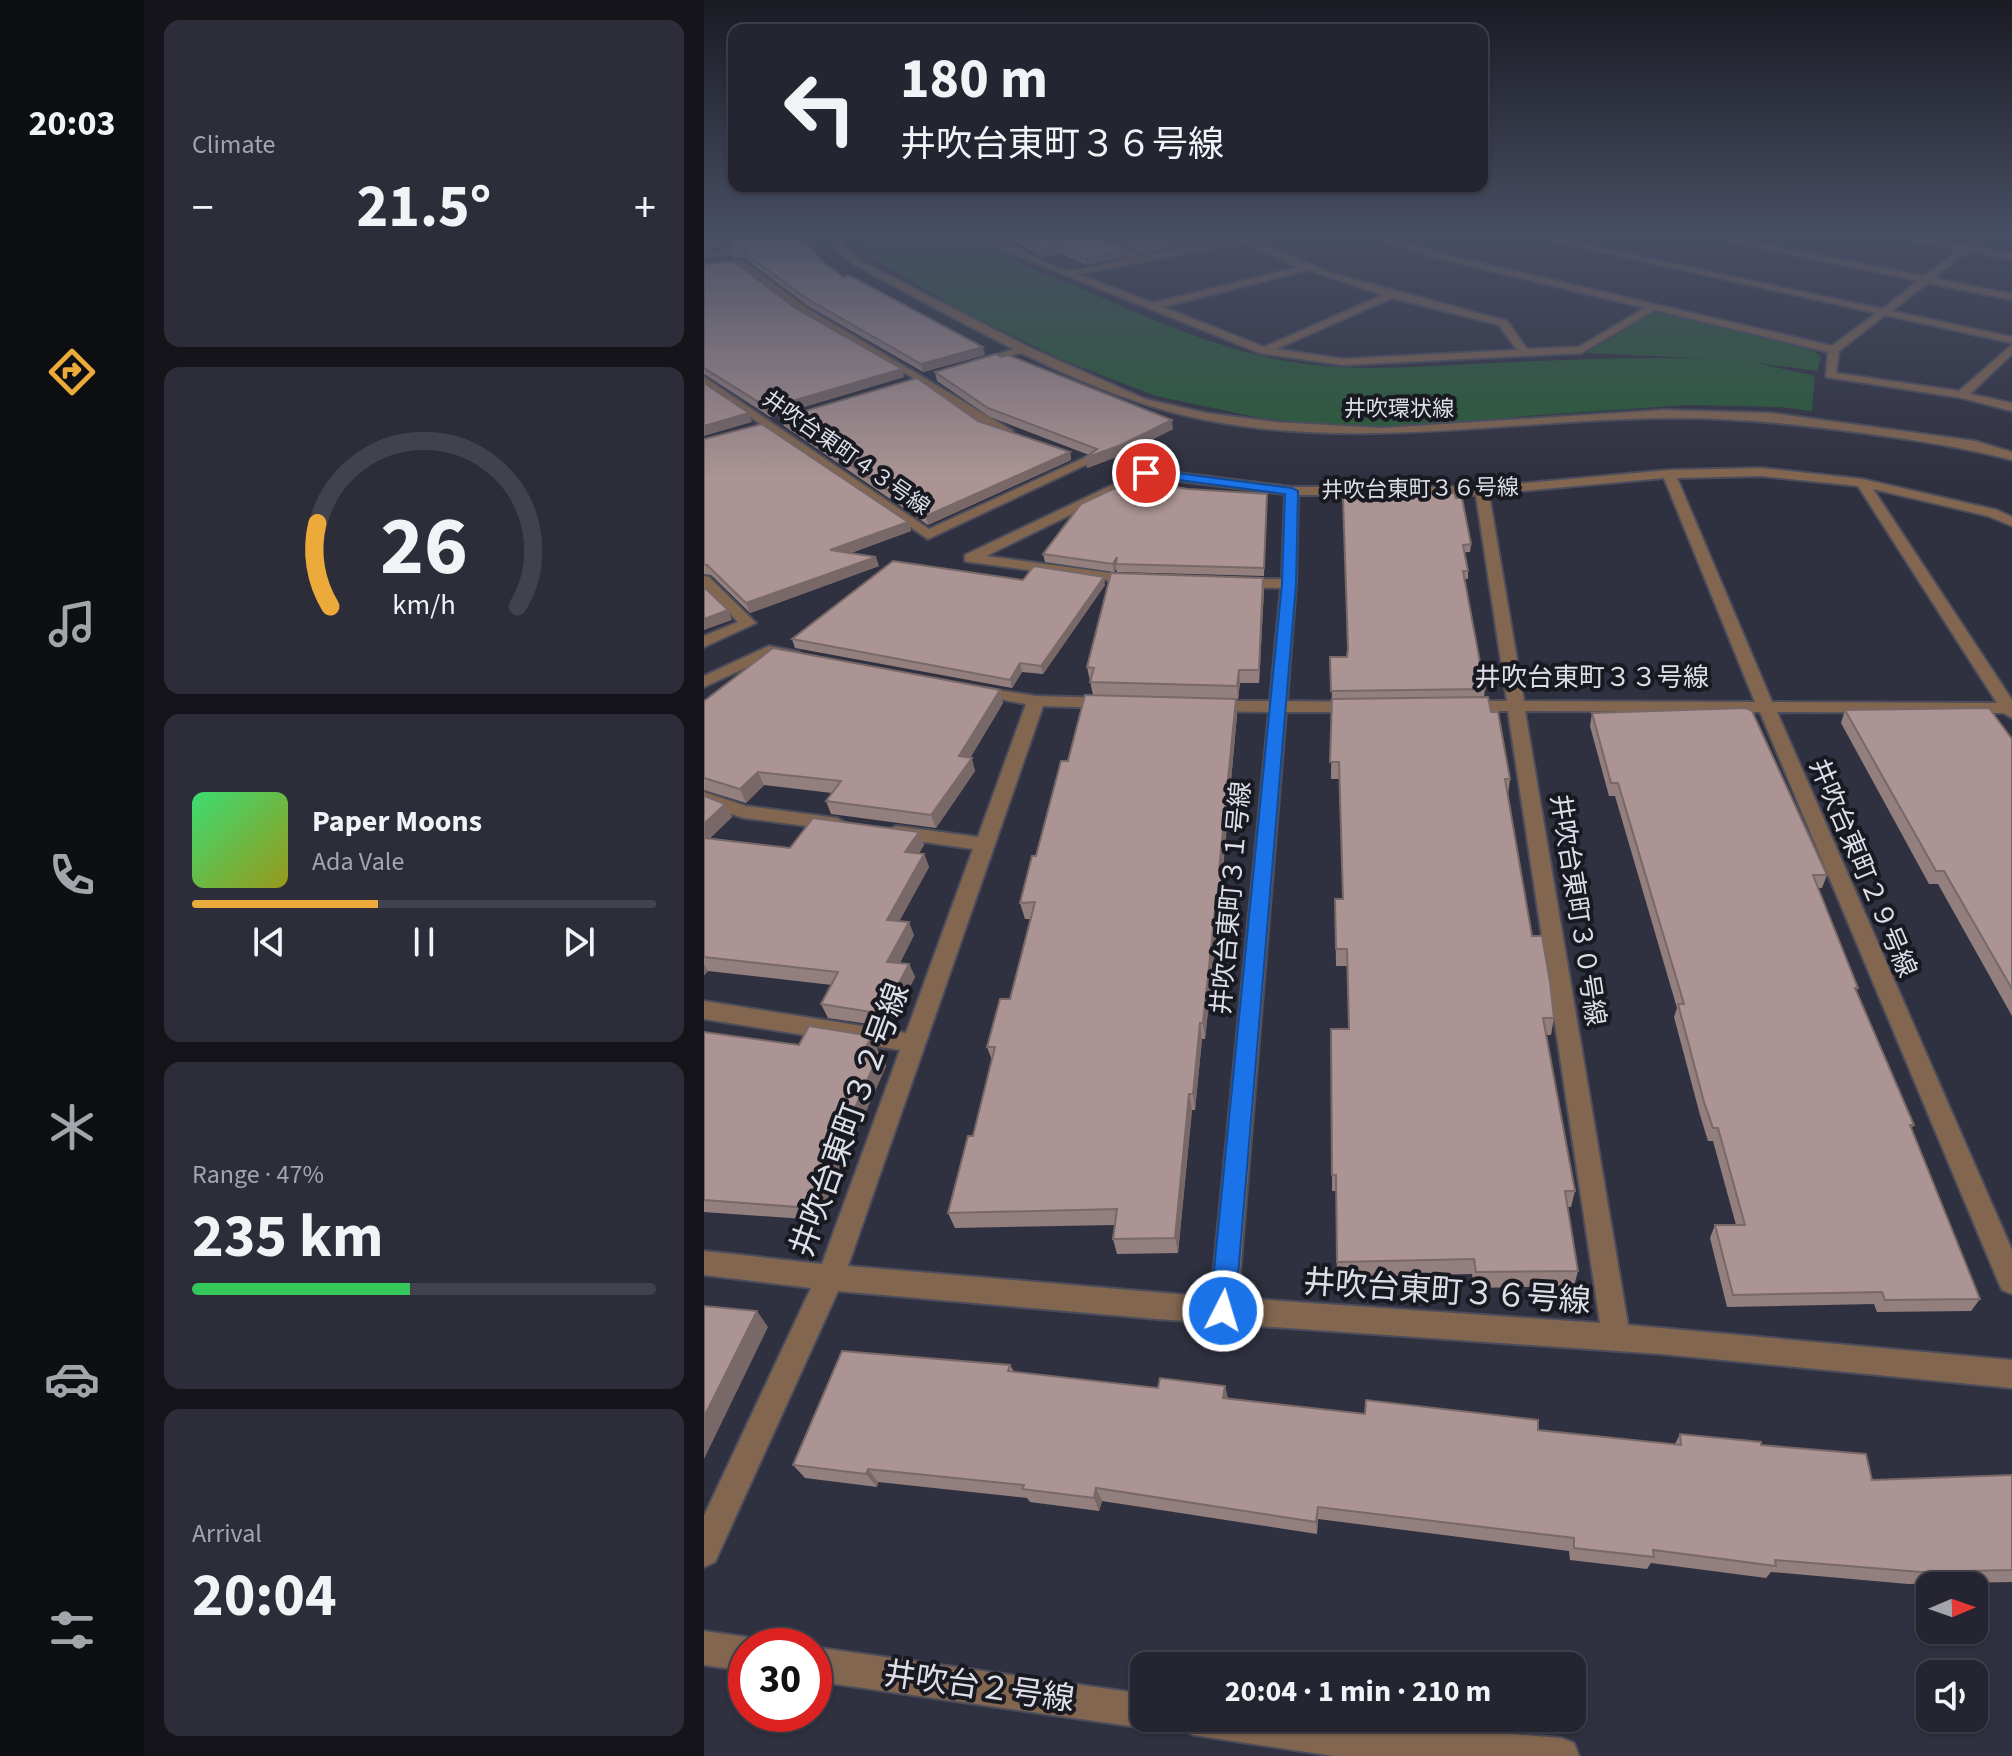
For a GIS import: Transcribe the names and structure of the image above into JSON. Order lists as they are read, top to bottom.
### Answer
{
  "streets": {
    "street": [
      "井吹環状線",
      "井吹台東町４３号線",
      "井吹台東町３６号線",
      "井吹台東町３３号線",
      "井吹台東町２９号線",
      "井吹台東町３１号線",
      "井吹台東町３０号線",
      "井吹台東町３２号線",
      "井吹台２号線"
    ]
  },
  "crossings": [
    ["井吹台東町３６号線", "井吹台東町２９号線"],
    ["井吹台東町３６号線", "井吹台東町３１号線"],
    ["井吹台東町３６号線", "井吹台東町３０号線"],
    ["井吹台東町３６号線", "井吹台東町３２号線"],
    ["井吹台東町３３号線", "井吹台東町２９号線"],
    ["井吹台東町３３号線", "井吹台東町３０号線"]
  ],
  "north": "right",
  "page": {
    "tabs": "20:03",
    "tile": [
      "Climate",
      ["Range · 47%", "235 km"],
      ["Arrival", "20:04"]
    ],
    "turn": ["180 m", "井吹台東町３６号線"],
    "heat": ["−", "21.5°", "+"],
    "song": ["Paper Moons", "Ada Vale"],
    "limit": "30",
    "trip": "20:04 · 1 min · 210 m",
    "gauge": ["26", "km/h"]
  }
}
